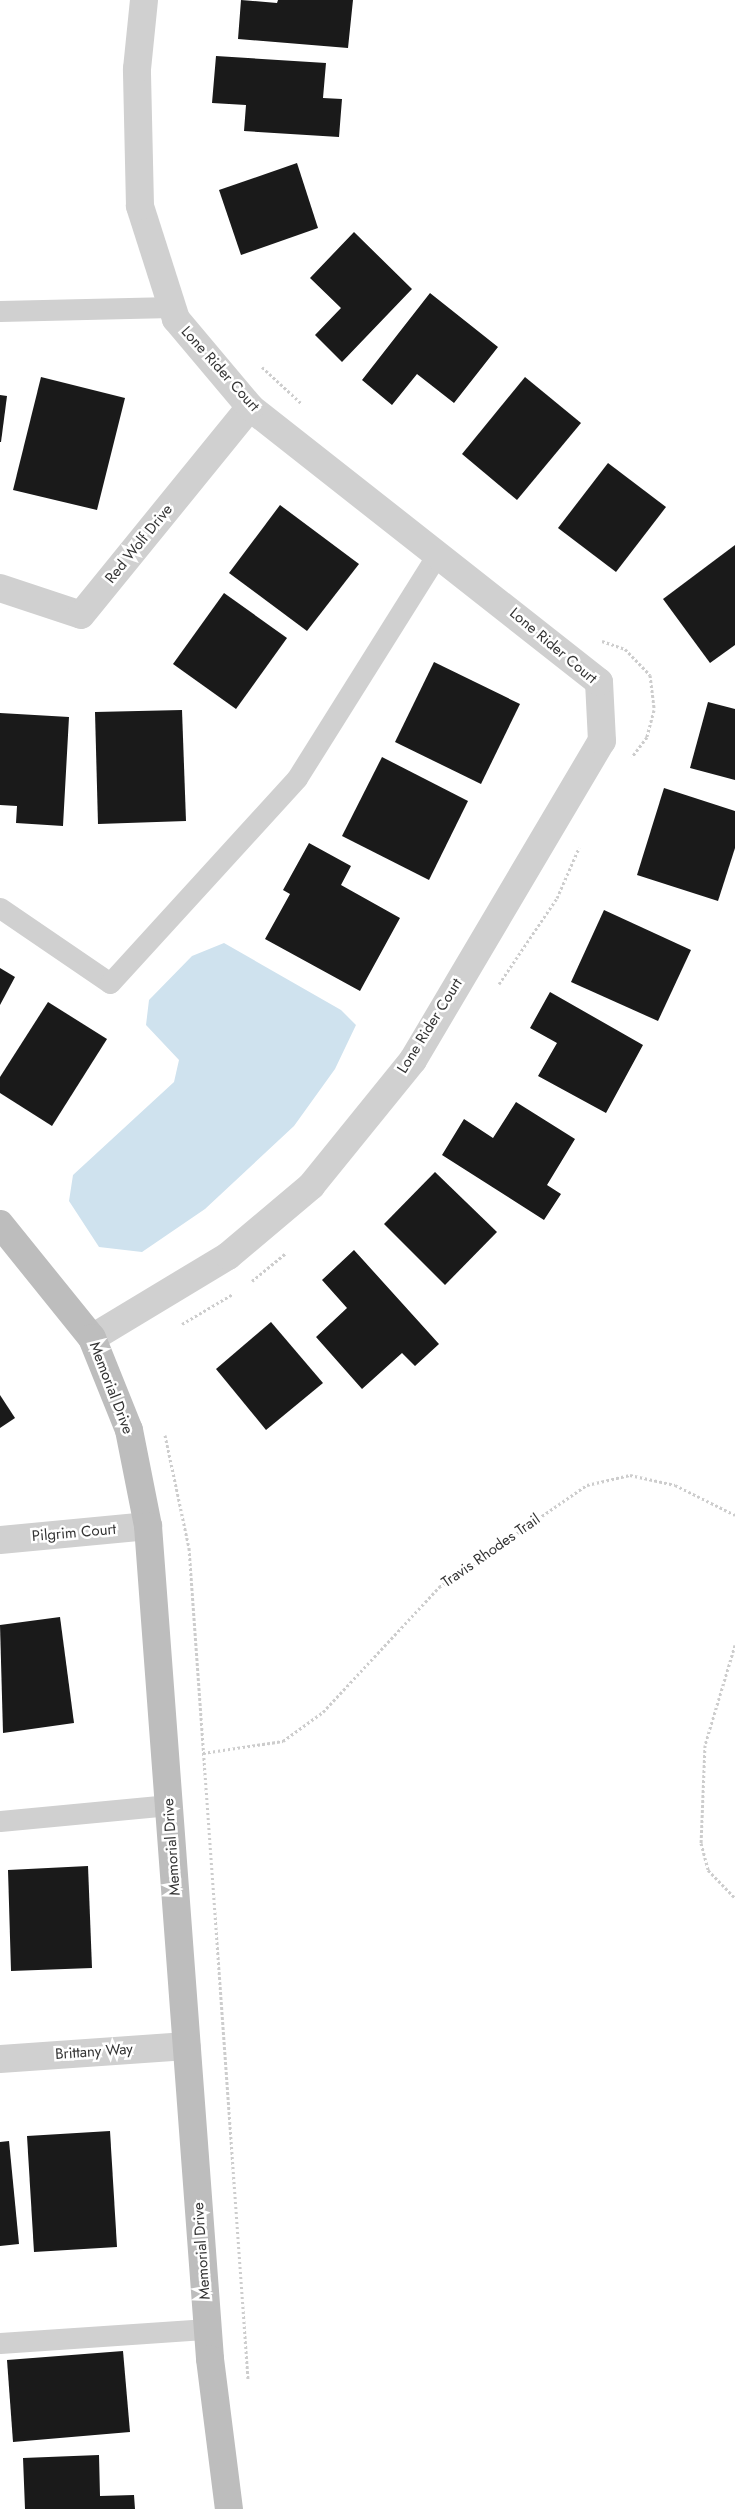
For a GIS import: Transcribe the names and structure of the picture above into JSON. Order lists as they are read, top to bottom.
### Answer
{
  "streets": {
    "street": [
      "Lone Rider Court",
      "Red Wolf Drive",
      "Memorial Drive",
      "Pilgrim Court",
      "Brittany Way"
    ],
    "path": ["Travis Rhodes Trail"]
  },
  "crossings": [
    ["Lone Rider Court", "Red Wolf Drive"],
    ["Lone Rider Court", "Memorial Drive"],
    ["Memorial Drive", "Pilgrim Court"],
    ["Memorial Drive", "Brittany Way"]
  ]
}
